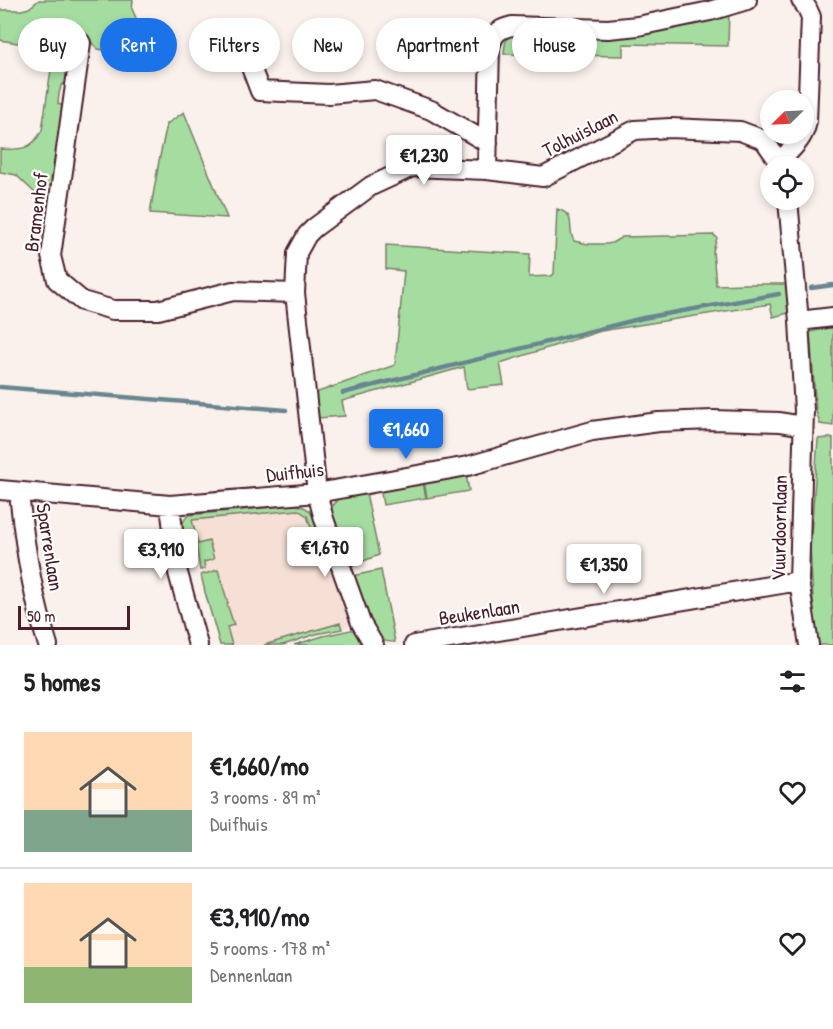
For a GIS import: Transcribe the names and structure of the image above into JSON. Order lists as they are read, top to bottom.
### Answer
{
  "streets": {
    "street": [
      "Tolhuislaan",
      "Bramenhof",
      "Duifhuis",
      "Vuurdoornlaan",
      "Sparrenlaan",
      "Beukenlaan"
    ]
  },
  "crossings": [
    ["Tolhuislaan", "Bramenhof"],
    ["Tolhuislaan", "Duifhuis"],
    ["Duifhuis", "Vuurdoornlaan"],
    ["Duifhuis", "Sparrenlaan"],
    ["Vuurdoornlaan", "Beukenlaan"]
  ],
  "scale_bar": "50 m",
  "north": "bottom left",
  "page": {
    "chip": [
      "Buy",
      "Rent",
      "Filters",
      "New",
      "Apartment",
      "House"
    ],
    "price": [
      "€1,230",
      "€1,660",
      "€1,670",
      "€3,910",
      "€1,350"
    ],
    "scale": "50 m",
    "heading": "5 homes",
    "list": [
      {
        "name": "€1,660/mo",
        "note": "3 rooms · 89 m² · Duifhuis"
      },
      {
        "name": "€3,910/mo",
        "note": "5 rooms · 178 m² · Dennenlaan"
      }
    ]
  }
}
